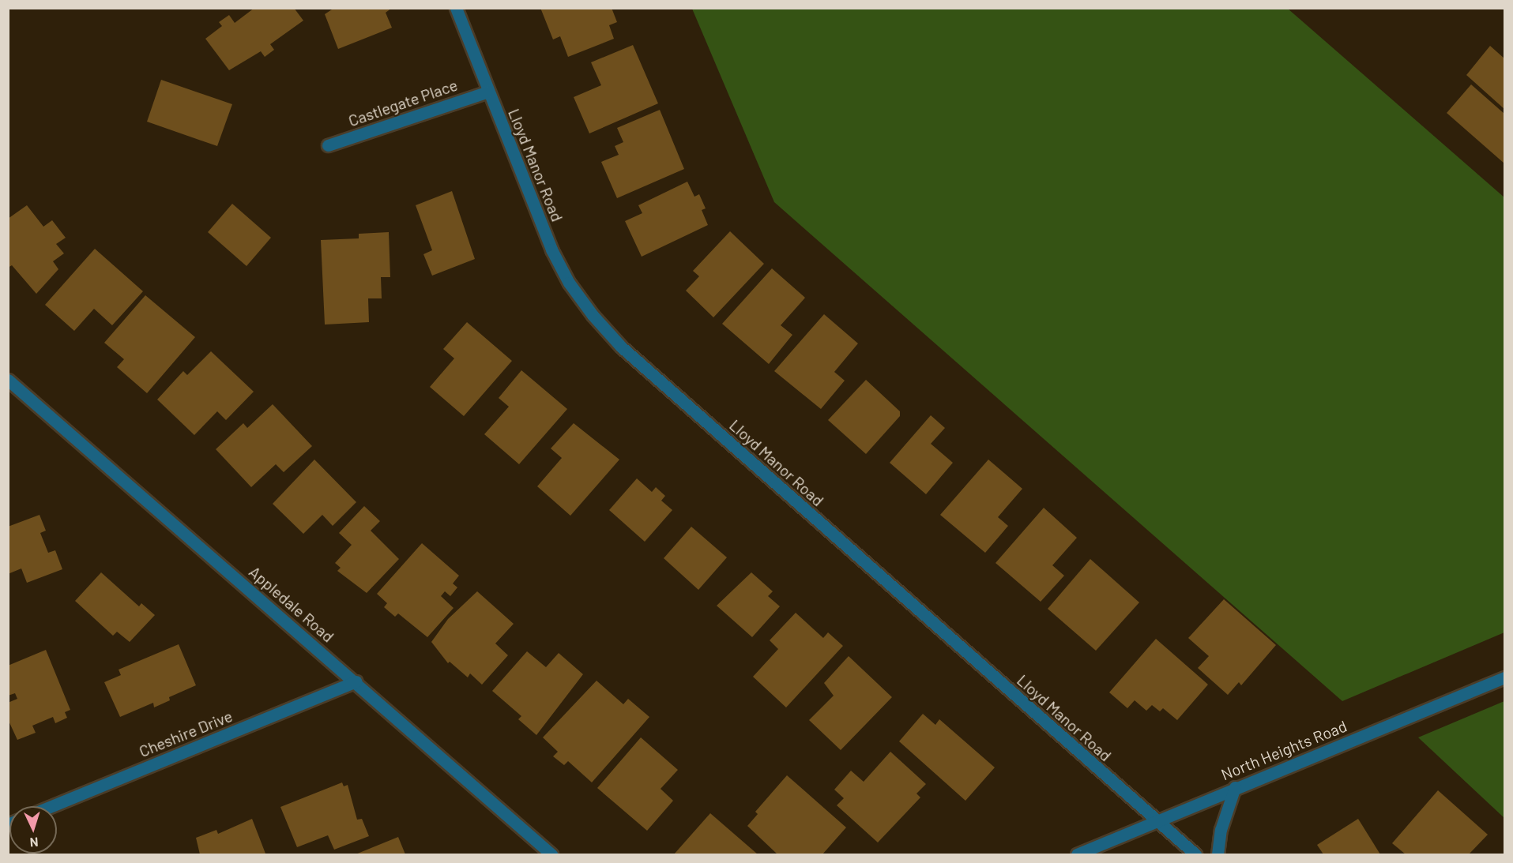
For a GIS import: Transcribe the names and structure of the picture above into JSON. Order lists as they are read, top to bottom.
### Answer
{
  "streets": {
    "street": [
      "Castlegate Place",
      "Lloyd Manor Road",
      "Appledale Road",
      "Cheshire Drive",
      "North Heights Road"
    ]
  },
  "crossings": [
    ["Castlegate Place", "Lloyd Manor Road"],
    ["Lloyd Manor Road", "North Heights Road"],
    ["Appledale Road", "Cheshire Drive"]
  ],
  "north": "bottom"
}
